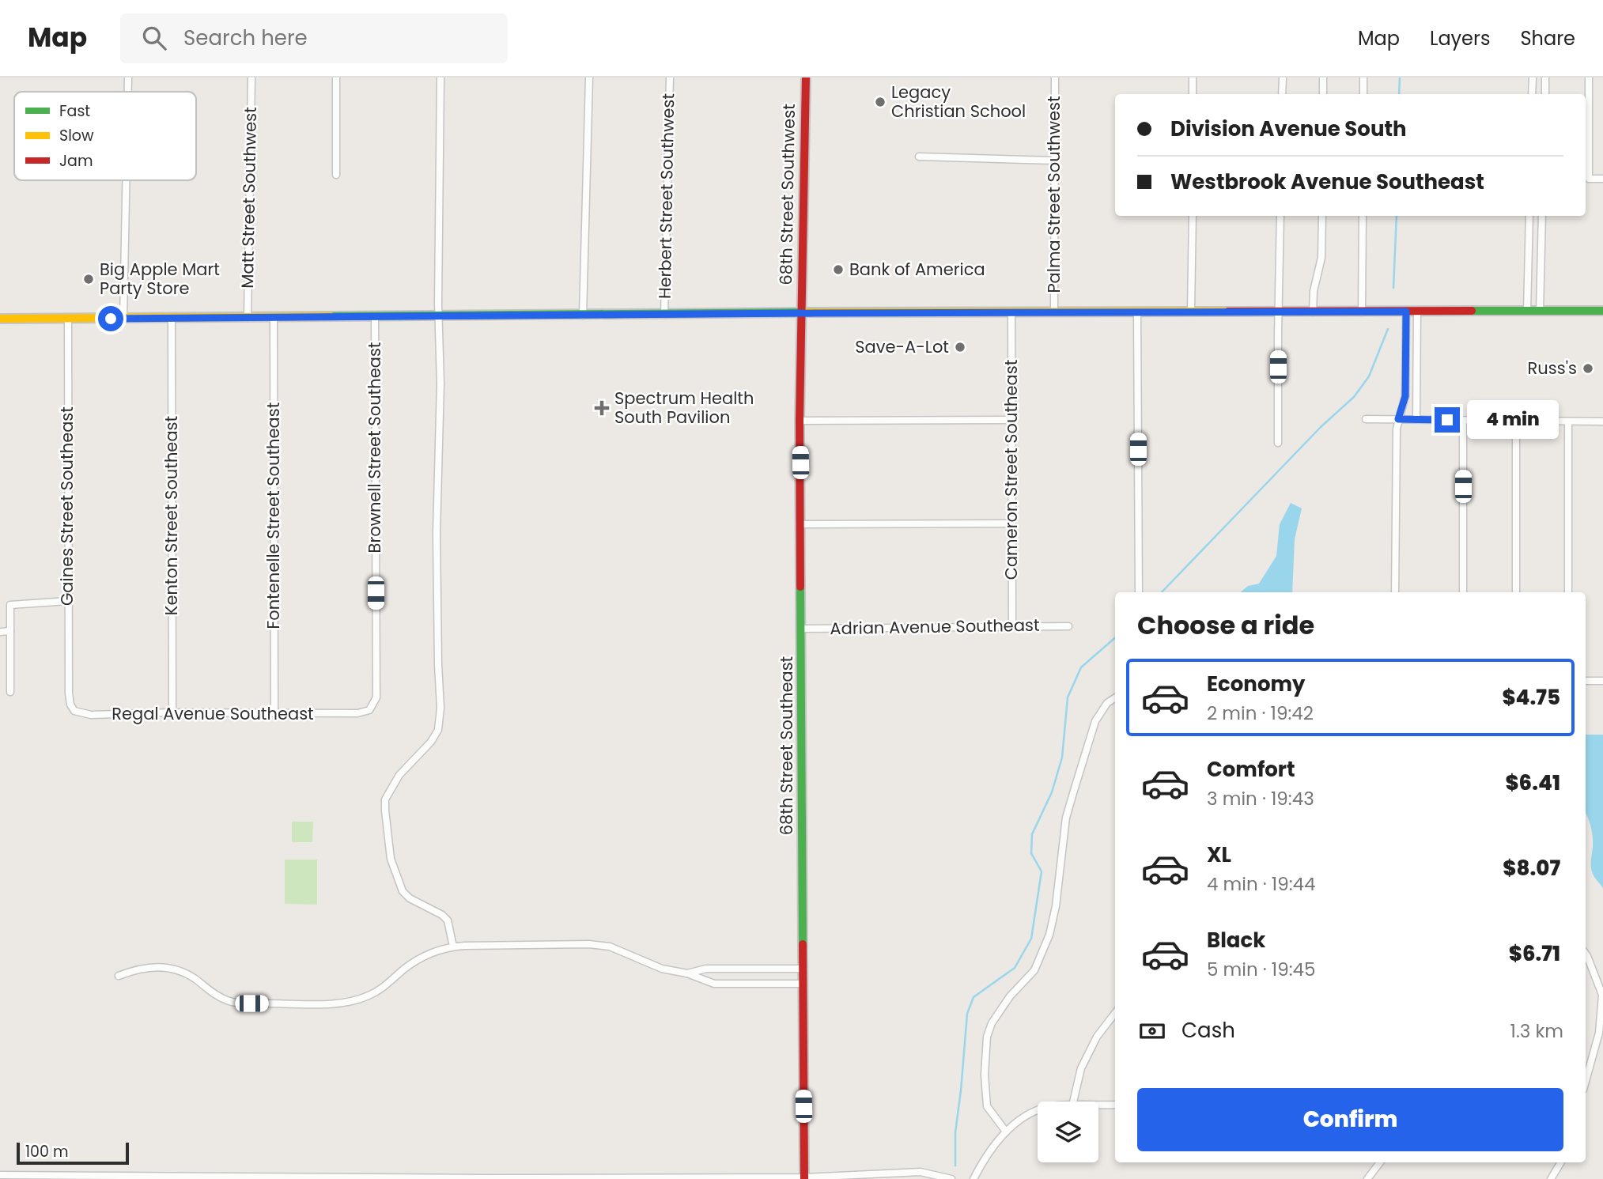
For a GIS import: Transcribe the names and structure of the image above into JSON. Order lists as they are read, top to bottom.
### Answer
{
  "streets": {
    "main road": ["68th Street Southwest", "68th Street Southeast"],
    "street": [
      "Palma Street Southwest",
      "Herbert Street Southwest",
      "Matt Street Southwest",
      "Brownell Street Southeast",
      "Cameron Street Southeast",
      "Gaines Street Southeast",
      "Kenton Street Southeast",
      "Fontenelle Street Southeast",
      "Adrian Avenue Southeast",
      "Regal Avenue Southeast"
    ]
  },
  "crossings": [
    ["68th Street Southwest", "68th Street Southeast"],
    ["Brownell Street Southeast", "Regal Avenue Southeast"],
    ["Cameron Street Southeast", "Adrian Avenue Southeast"],
    ["Gaines Street Southeast", "Regal Avenue Southeast"],
    ["Kenton Street Southeast", "Regal Avenue Southeast"],
    ["Fontenelle Street Southeast", "Regal Avenue Southeast"],
    ["Adrian Avenue Southeast", "68th Street Southeast"]
  ],
  "places": {
    "other": [
      "Legacy Christian School",
      "Bank of America",
      "Big Apple Mart Party Store",
      "Save-A-Lot",
      "Russ's"
    ],
    "health": ["Spectrum Health South Pavilion"]
  },
  "legend": ["Fast", "Slow", "Jam"],
  "scale_bar": "100 m",
  "page": {
    "header": "Map",
    "search": "Search here",
    "nav": ["Map", "Layers", "Share"],
    "banner": ["Division Avenue South", "Westbrook Avenue Southeast"],
    "bubble": "4 min",
    "heading": "Choose a ride",
    "list": [
      {
        "name": "Economy",
        "note": "2 min · 19:42",
        "value": "$4.75"
      },
      {
        "name": "Comfort",
        "note": "3 min · 19:43",
        "value": "$6.41"
      },
      {
        "name": "XL",
        "note": "4 min · 19:44",
        "value": "$8.07"
      },
      {
        "name": "Black",
        "note": "5 min · 19:45",
        "value": "$6.71"
      }
    ],
    "pay": ["Cash", "1.3 km"],
    "buttons": "Confirm",
    "scale": "100 m"
  }
}
